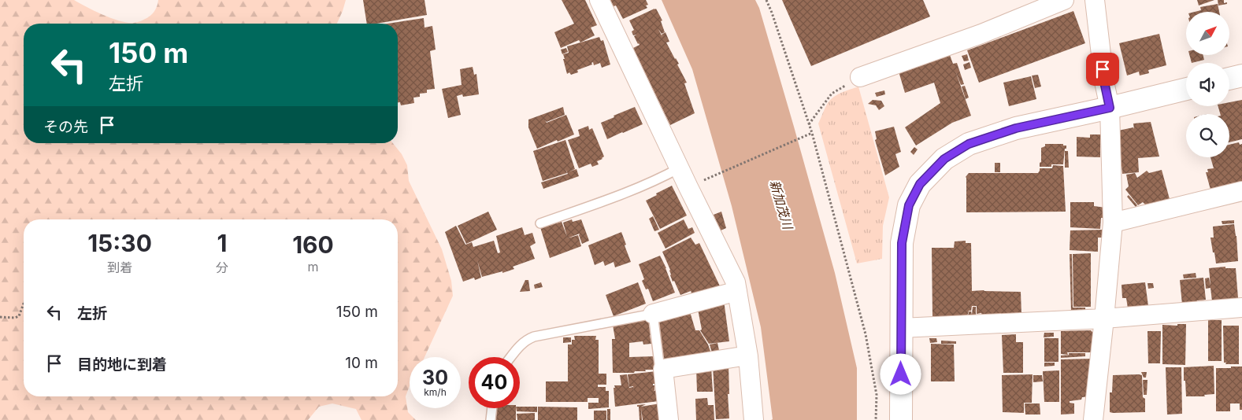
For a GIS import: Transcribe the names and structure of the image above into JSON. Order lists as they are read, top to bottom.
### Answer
{
  "water": ["新加茂川"],
  "north": "top right",
  "page": {
    "turn": ["150 m", "左折"],
    "then": "その先",
    "eta": [
      "15:30",
      "到着",
      "1",
      "分",
      "160",
      "m"
    ],
    "list": [
      {
        "name": "左折",
        "value": "150 m"
      },
      {
        "name": "目的地に到着",
        "value": "10 m"
      }
    ],
    "speed": "30 km/h",
    "limit": "40"
  }
}
